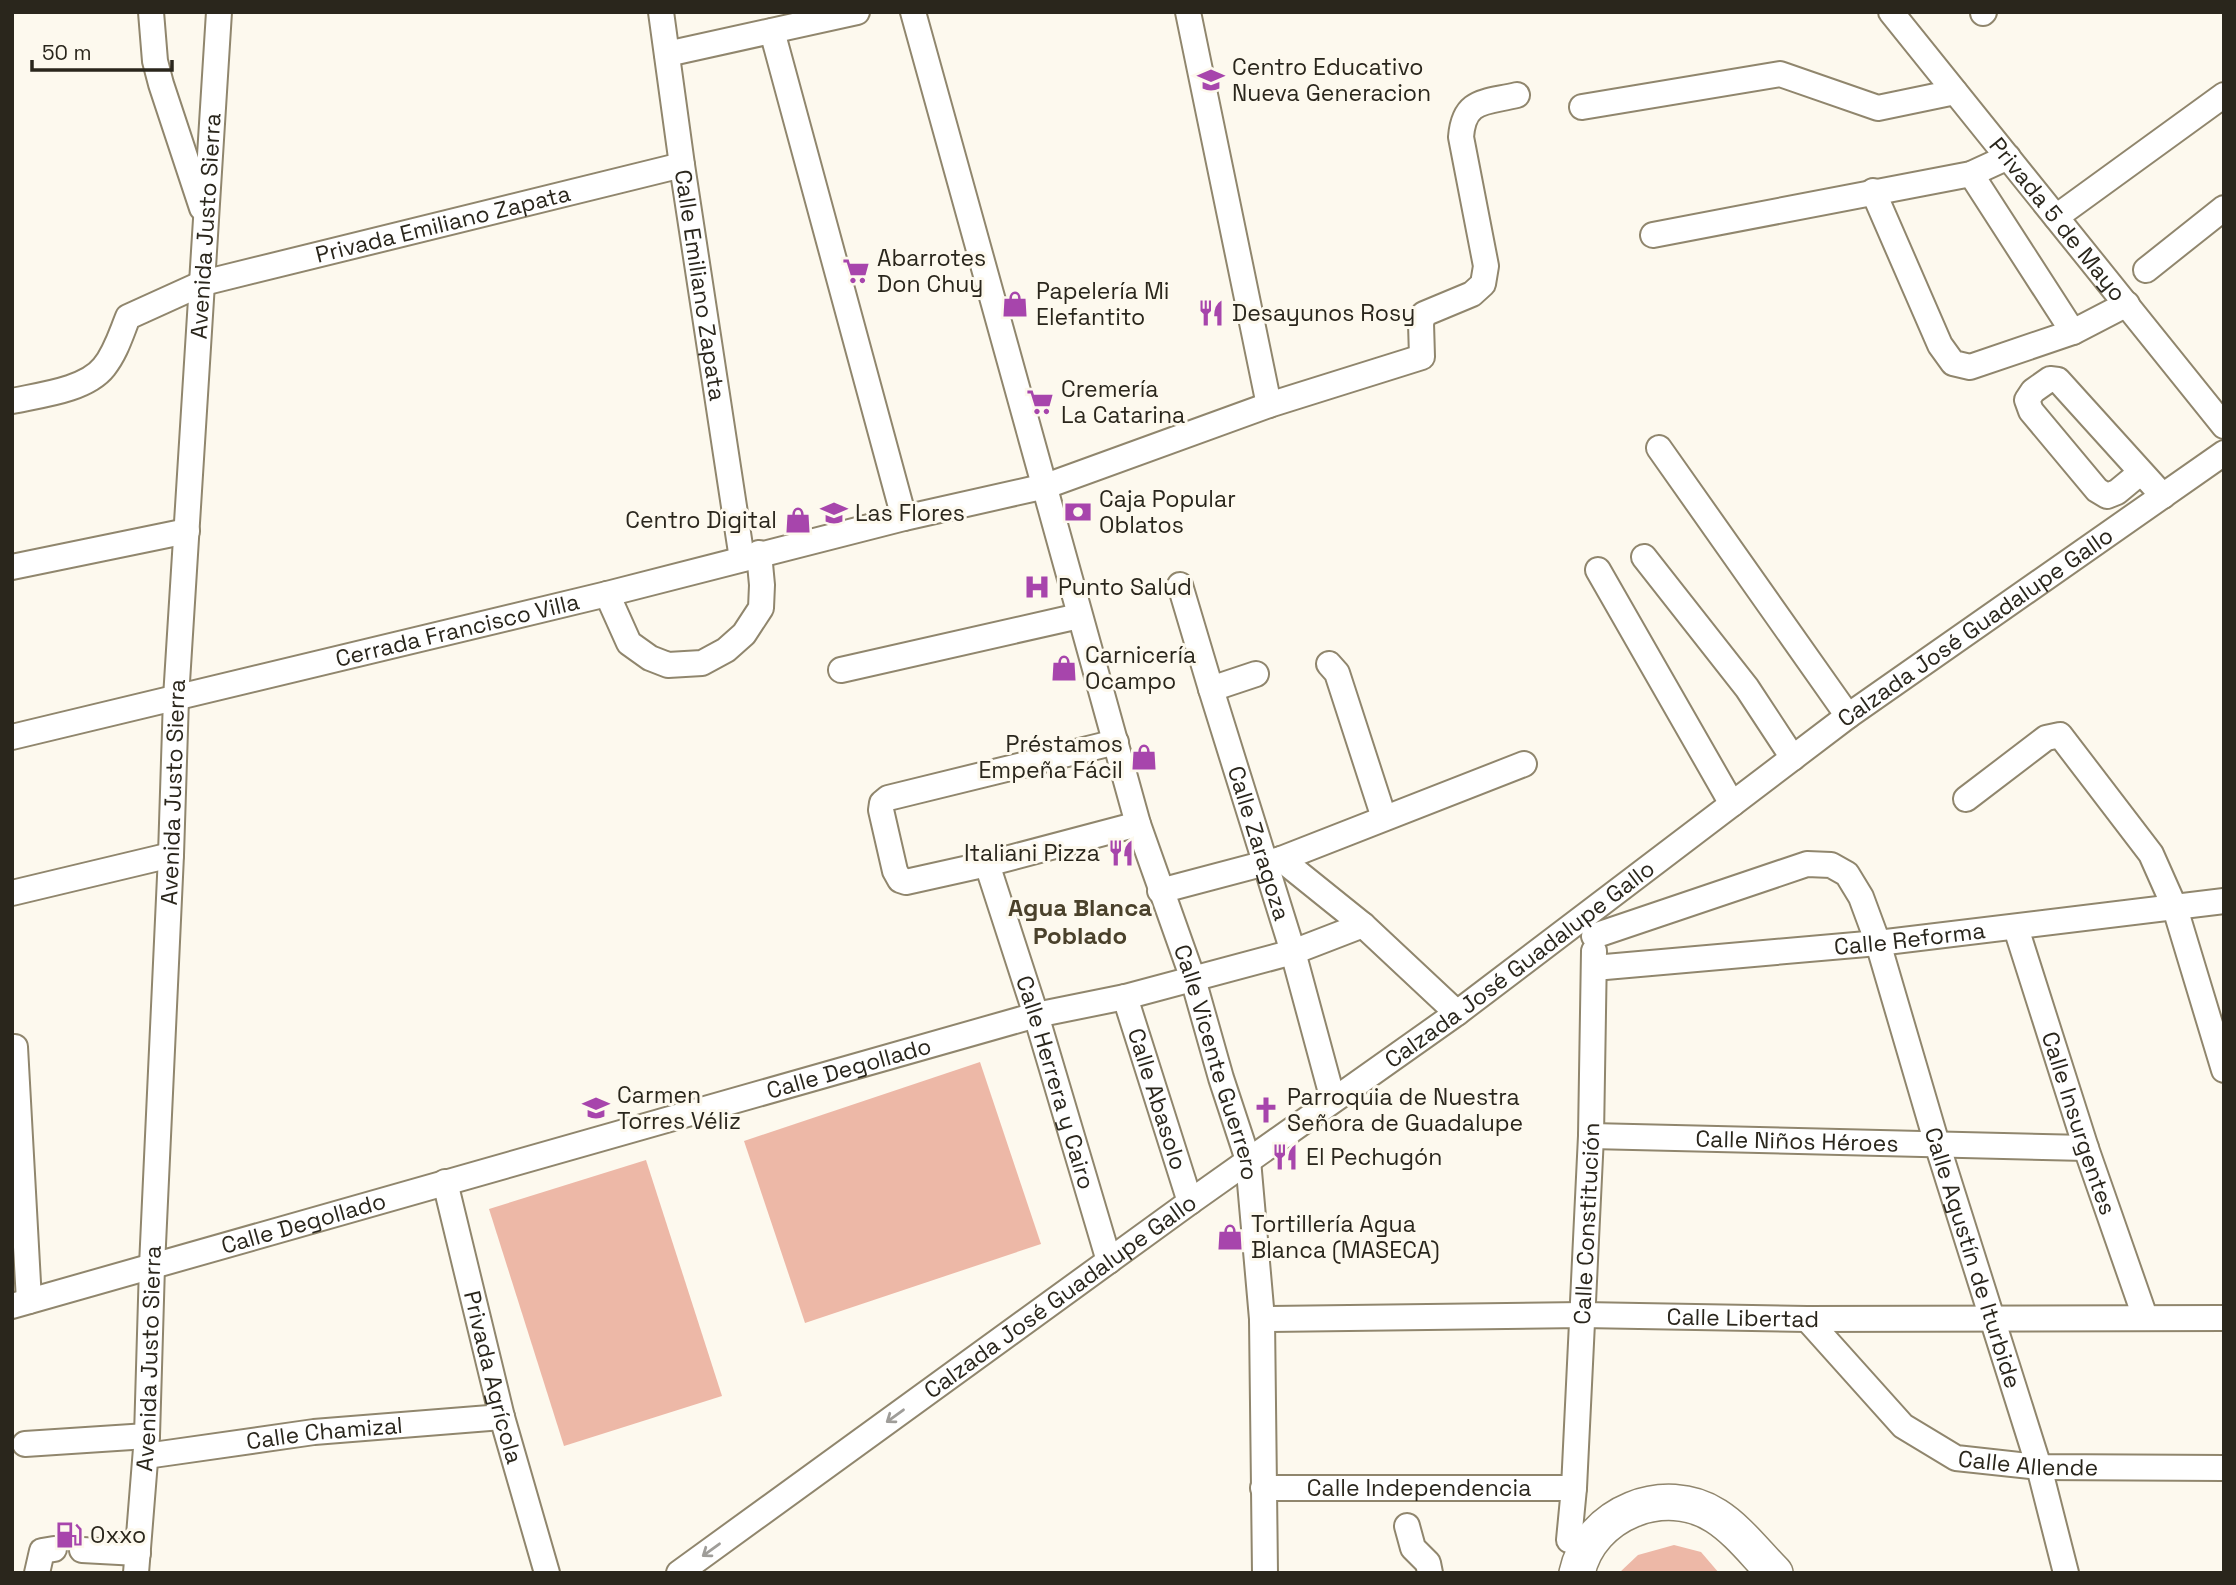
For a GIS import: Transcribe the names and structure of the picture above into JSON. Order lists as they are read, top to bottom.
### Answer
{
  "streets": {
    "street": [
      "Privada 5 de Mayo",
      "Privada Emiliano Zapata",
      "Avenida Justo Sierra",
      "Calle Emiliano Zapata",
      "Calzada José Guadalupe Gallo",
      "Cerrada Francisco Villa",
      "Calle Zaragoza",
      "Calle Reforma",
      "Calle Vicente Guerrero",
      "Calle Degollado",
      "Calle Herrera y Cairo",
      "Calle Abasolo",
      "Calle Insurgentes",
      "Calle Niños Héroes",
      "Calle Constitución",
      "Calle Agustín de Iturbide",
      "Calle Libertad",
      "Privada Agrícola",
      "Calle Chamizal",
      "Calle Allende",
      "Calle Independencia"
    ]
  },
  "crossings": [
    ["Privada Emiliano Zapata", "Avenida Justo Sierra"],
    ["Privada Emiliano Zapata", "Calle Emiliano Zapata"],
    ["Avenida Justo Sierra", "Cerrada Francisco Villa"],
    ["Avenida Justo Sierra", "Calle Degollado"],
    ["Avenida Justo Sierra", "Calle Chamizal"],
    ["Calle Emiliano Zapata", "Cerrada Francisco Villa"],
    ["Calzada José Guadalupe Gallo", "Calle Zaragoza"],
    ["Calzada José Guadalupe Gallo", "Calle Vicente Guerrero"],
    ["Calzada José Guadalupe Gallo", "Calle Herrera y Cairo"],
    ["Calzada José Guadalupe Gallo", "Calle Abasolo"],
    ["Calzada José Guadalupe Gallo", "Calle Constitución"],
    ["Cerrada Francisco Villa", "Calle Vicente Guerrero"],
    ["Calle Zaragoza", "Calle Degollado"],
    ["Calle Reforma", "Calle Insurgentes"],
    ["Calle Reforma", "Calle Constitución"],
    ["Calle Reforma", "Calle Agustín de Iturbide"],
    ["Calle Vicente Guerrero", "Calle Degollado"],
    ["Calle Vicente Guerrero", "Calle Libertad"],
    ["Calle Vicente Guerrero", "Calle Independencia"],
    ["Calle Degollado", "Calle Herrera y Cairo"],
    ["Calle Degollado", "Calle Abasolo"],
    ["Calle Degollado", "Privada Agrícola"],
    ["Calle Insurgentes", "Calle Niños Héroes"],
    ["Calle Insurgentes", "Calle Libertad"],
    ["Calle Niños Héroes", "Calle Constitución"],
    ["Calle Niños Héroes", "Calle Agustín de Iturbide"],
    ["Calle Constitución", "Calle Agustín de Iturbide"],
    ["Calle Constitución", "Calle Libertad"],
    ["Calle Constitución", "Calle Independencia"],
    ["Calle Agustín de Iturbide", "Calle Libertad"],
    ["Calle Agustín de Iturbide", "Calle Allende"],
    ["Calle Libertad", "Calle Allende"],
    ["Privada Agrícola", "Calle Chamizal"]
  ],
  "districts": ["Agua Blanca Poblado"],
  "places": {
    "school or university": ["Centro Educativo Nueva Generacion", "Las Flores", "Carmen Torres Véliz"],
    "supermarket": ["Abarrotes Don Chuy", "Cremería La Catarina"],
    "shop": [
      "Papelería Mi Elefantito",
      "Centro Digital",
      "Carnicería Ocampo",
      "Préstamos Empeña Fácil",
      "Tortillería Agua Blanca (MASECA)"
    ],
    "restaurant": ["Desayunos Rosy", "Italiani Pizza", "El Pechugón"],
    "bank": ["Caja Popular Oblatos"],
    "hospital": ["Punto Salud"],
    "church": ["Parroquia de Nuestra Señora de Guadalupe"],
    "fuel station": ["Oxxo"]
  },
  "scale_bar": "50 m"
}
